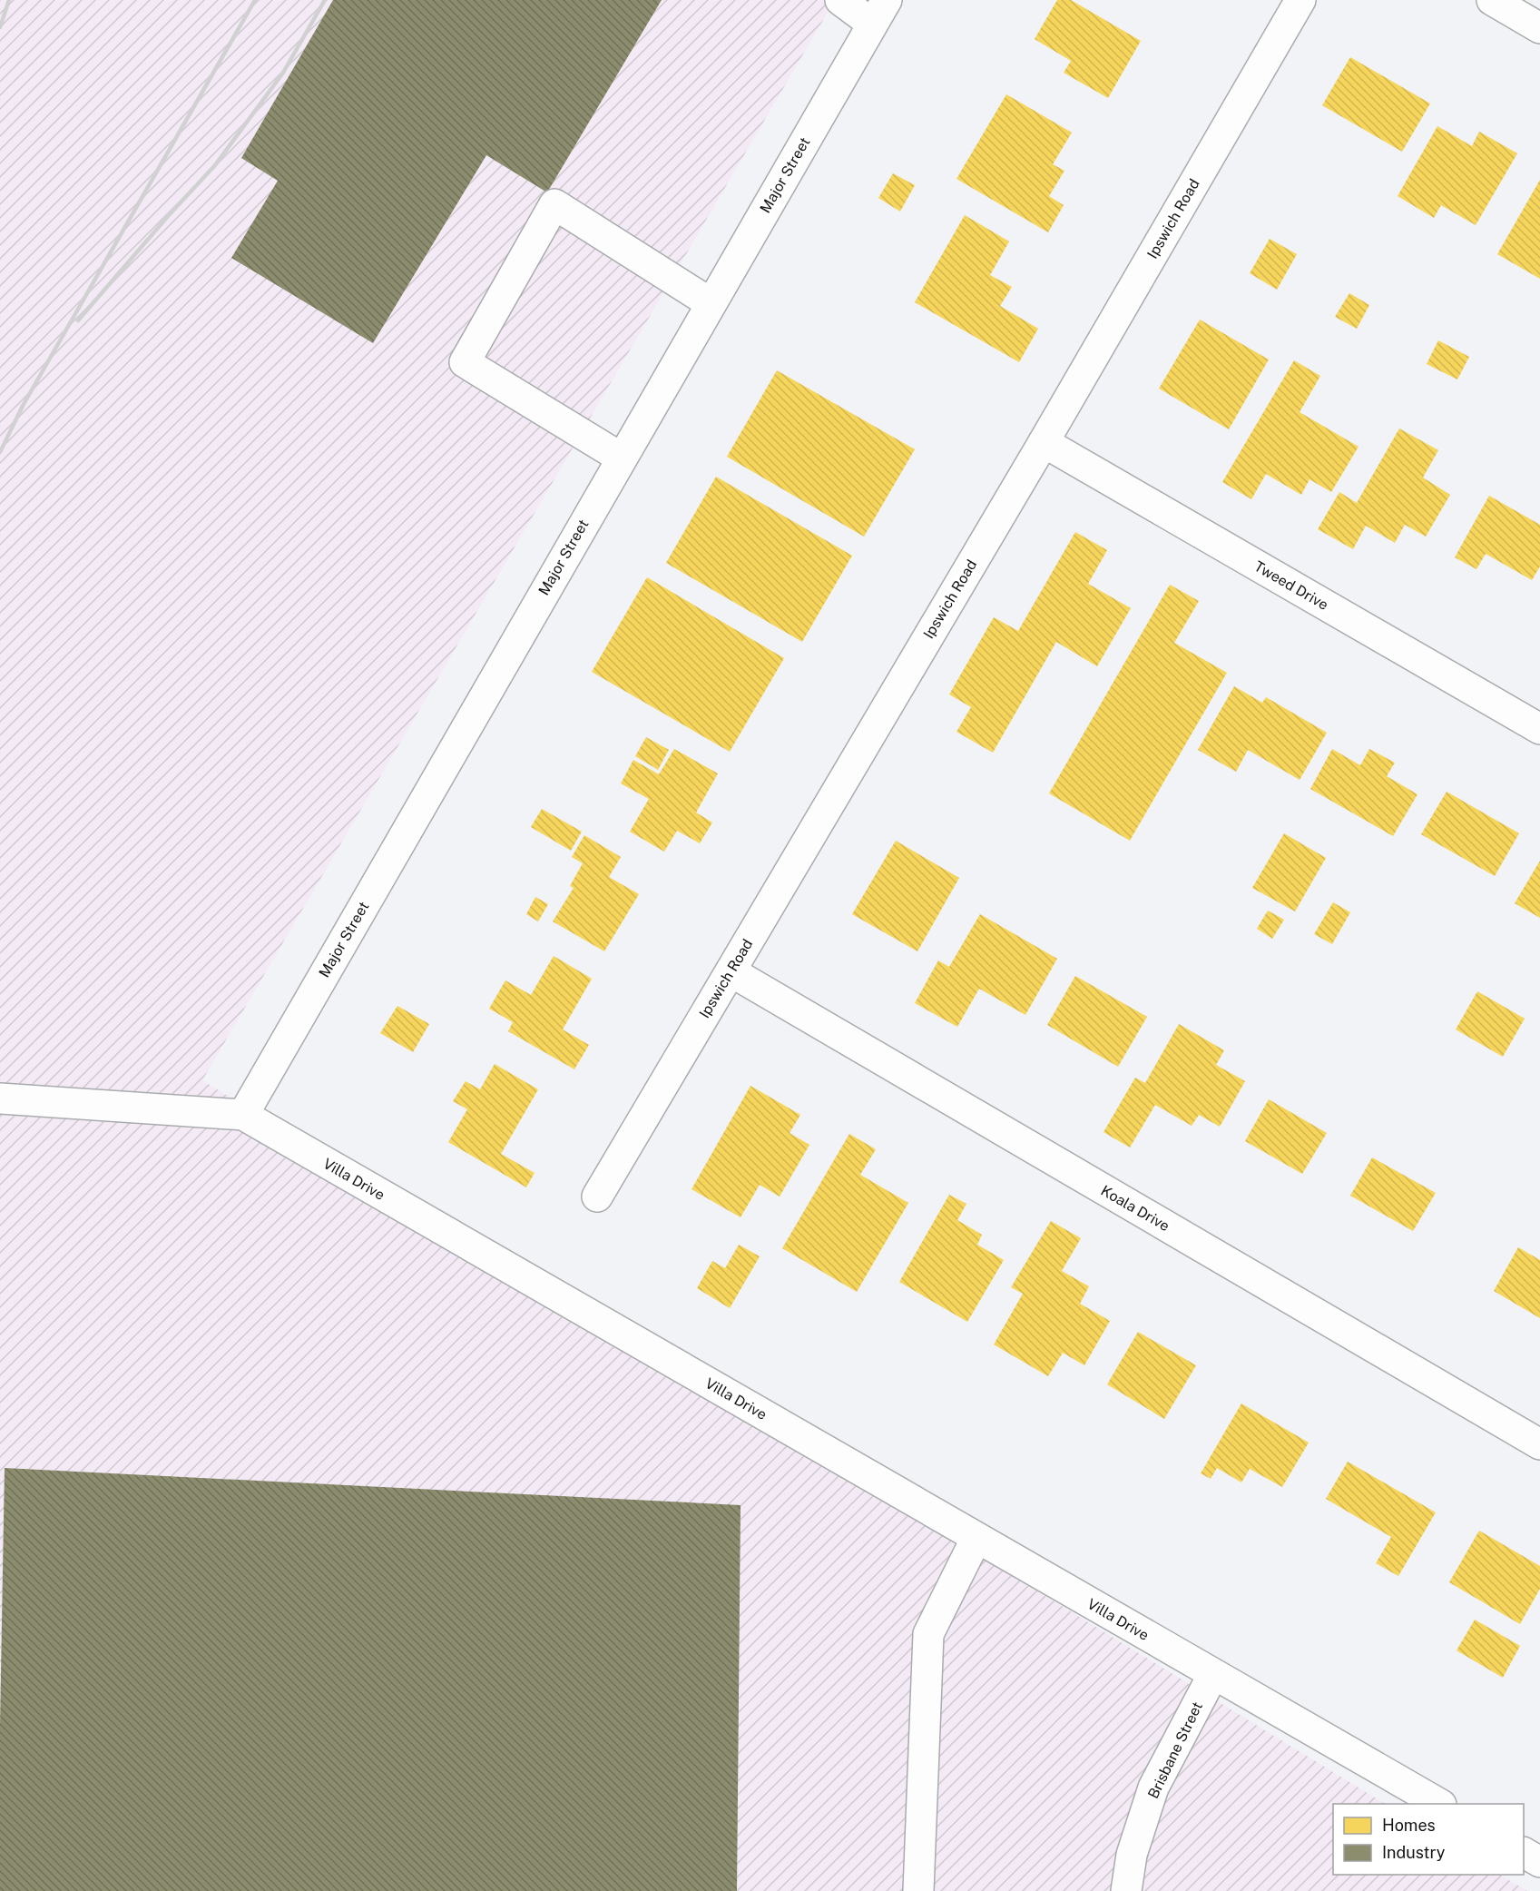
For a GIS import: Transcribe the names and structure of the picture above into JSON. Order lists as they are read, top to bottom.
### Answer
{
  "streets": {
    "street": [
      "Major Street",
      "Ipswich Road",
      "Tweed Drive",
      "Villa Drive",
      "Koala Drive",
      "Brisbane Street"
    ]
  },
  "crossings": [
    ["Major Street", "Villa Drive"],
    ["Ipswich Road", "Tweed Drive"],
    ["Ipswich Road", "Koala Drive"],
    ["Villa Drive", "Brisbane Street"]
  ],
  "legend": ["Homes", "Industry"]
}
